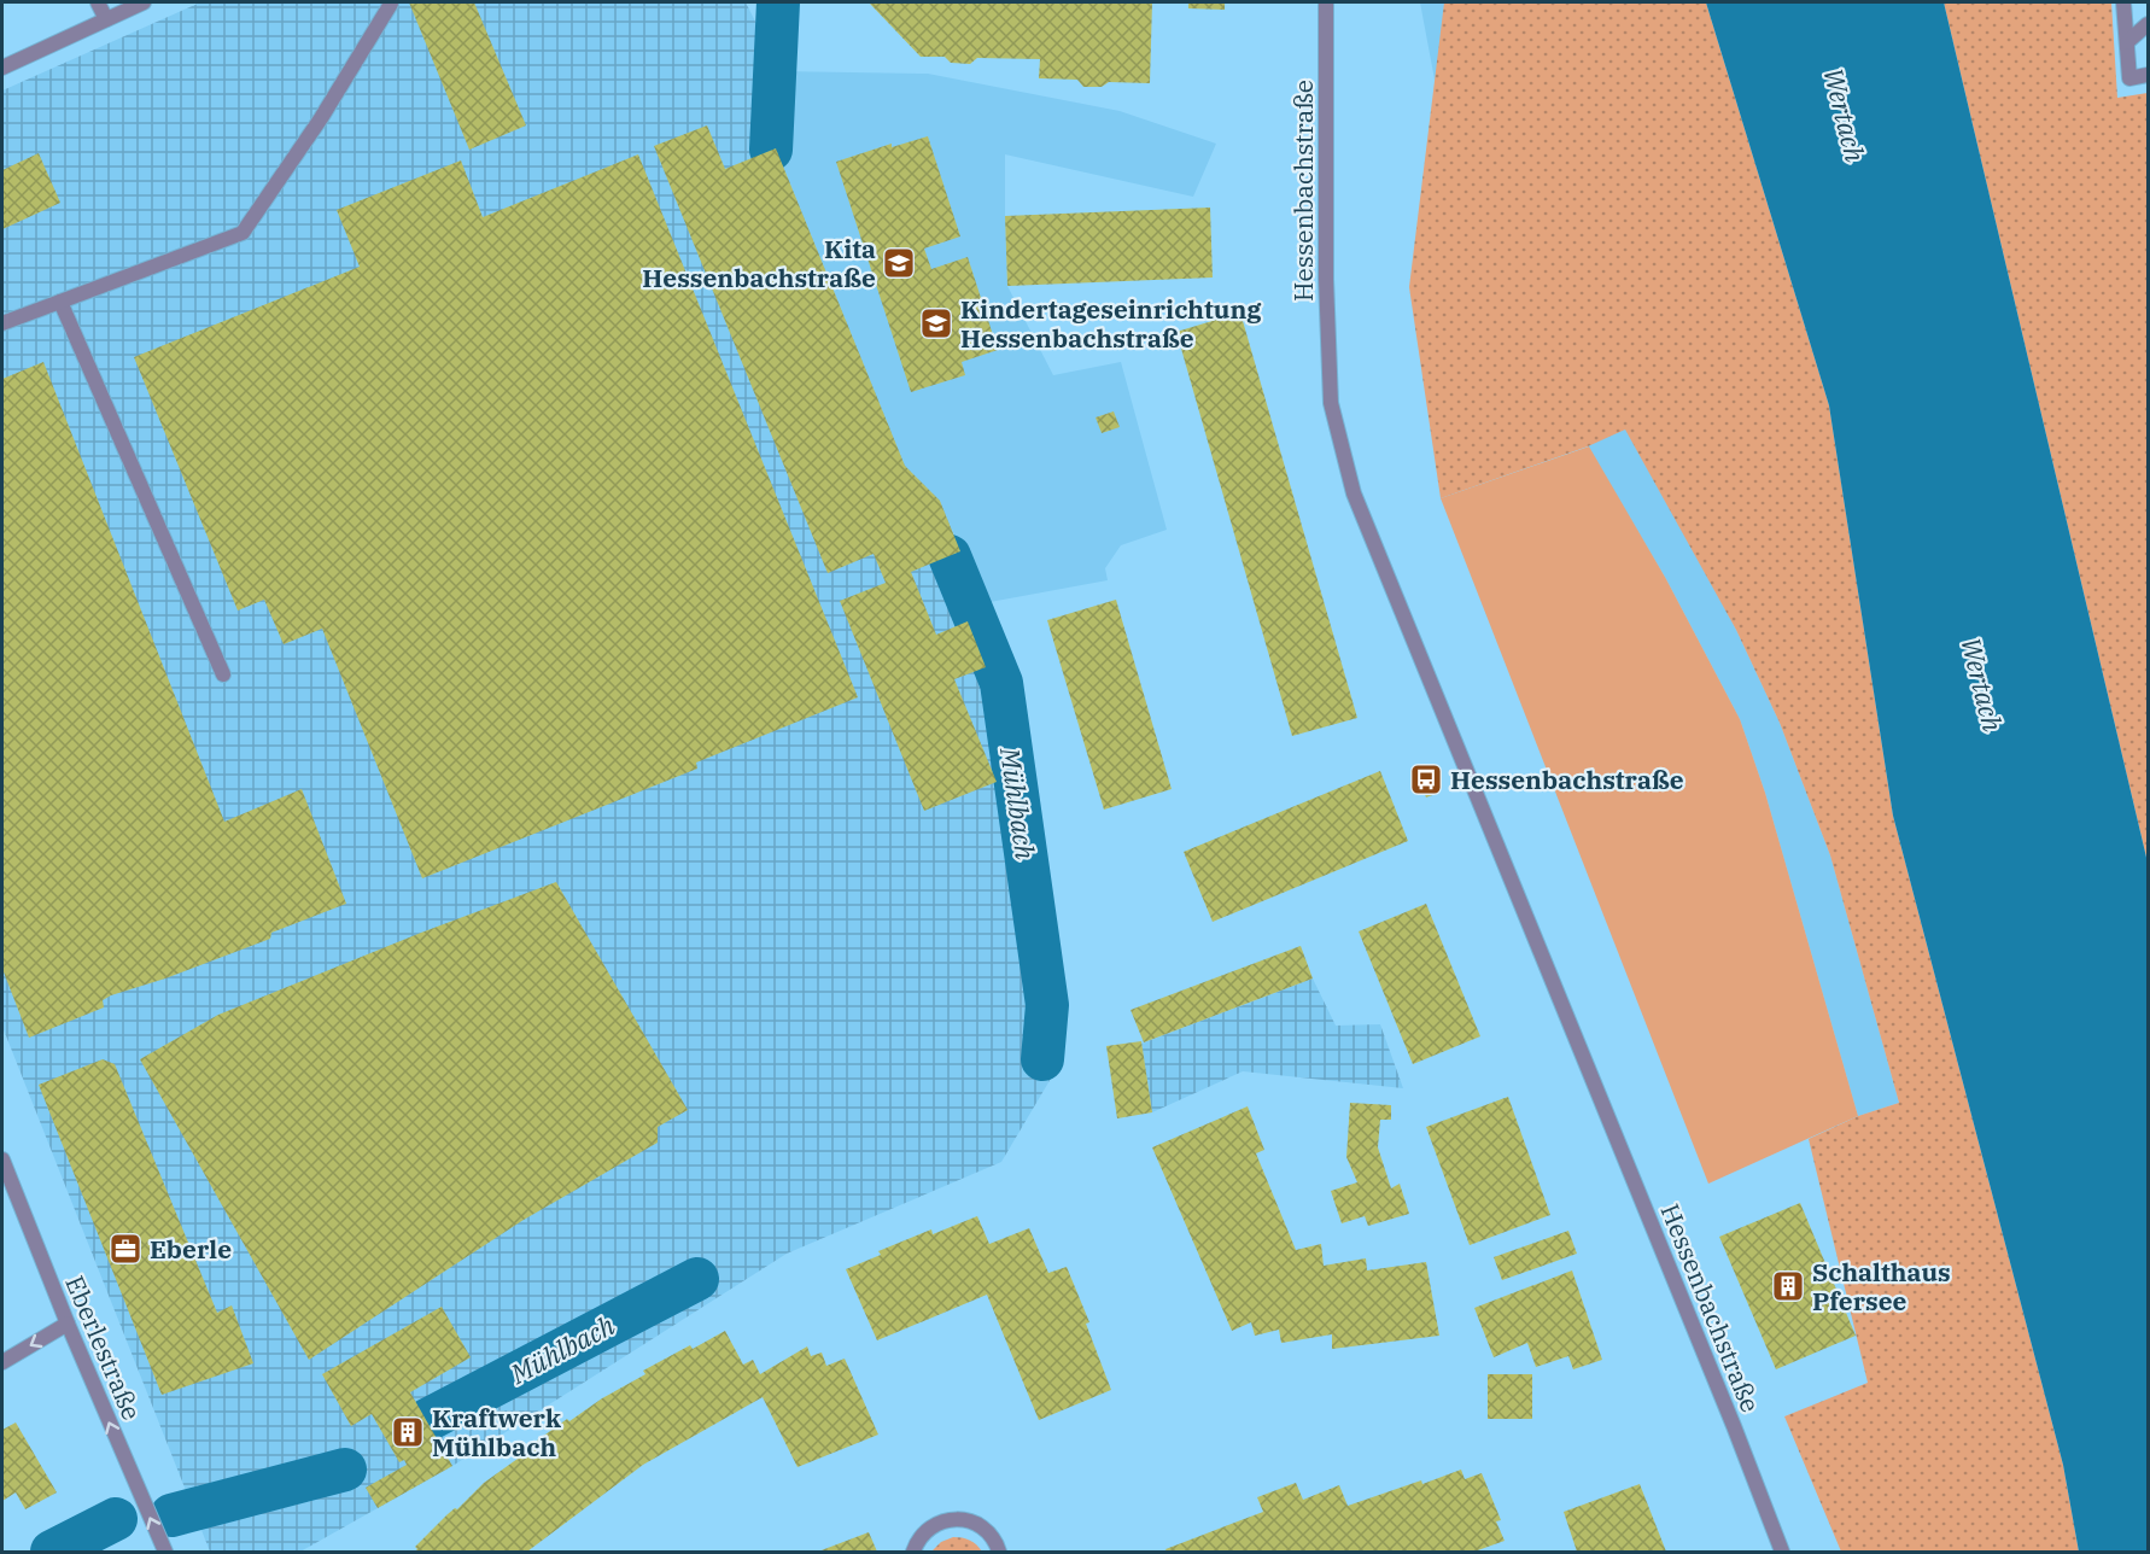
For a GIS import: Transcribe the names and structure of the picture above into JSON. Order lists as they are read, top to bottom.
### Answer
{
  "streets": {
    "street": ["Hessenbachstraße", "Eberlestraße"]
  },
  "one_way": ["Eberlestraße"],
  "water": ["Wertach", "Mühlbach"],
  "places": {
    "school or university": ["Kita Hessenbachstraße", "Kindertageseinrichtung Hessenbachstraße"],
    "bus stop": ["Hessenbachstraße"],
    "office": ["Eberle"],
    "building": ["Schalthaus Pfersee", "Kraftwerk Mühlbach"]
  }
}
